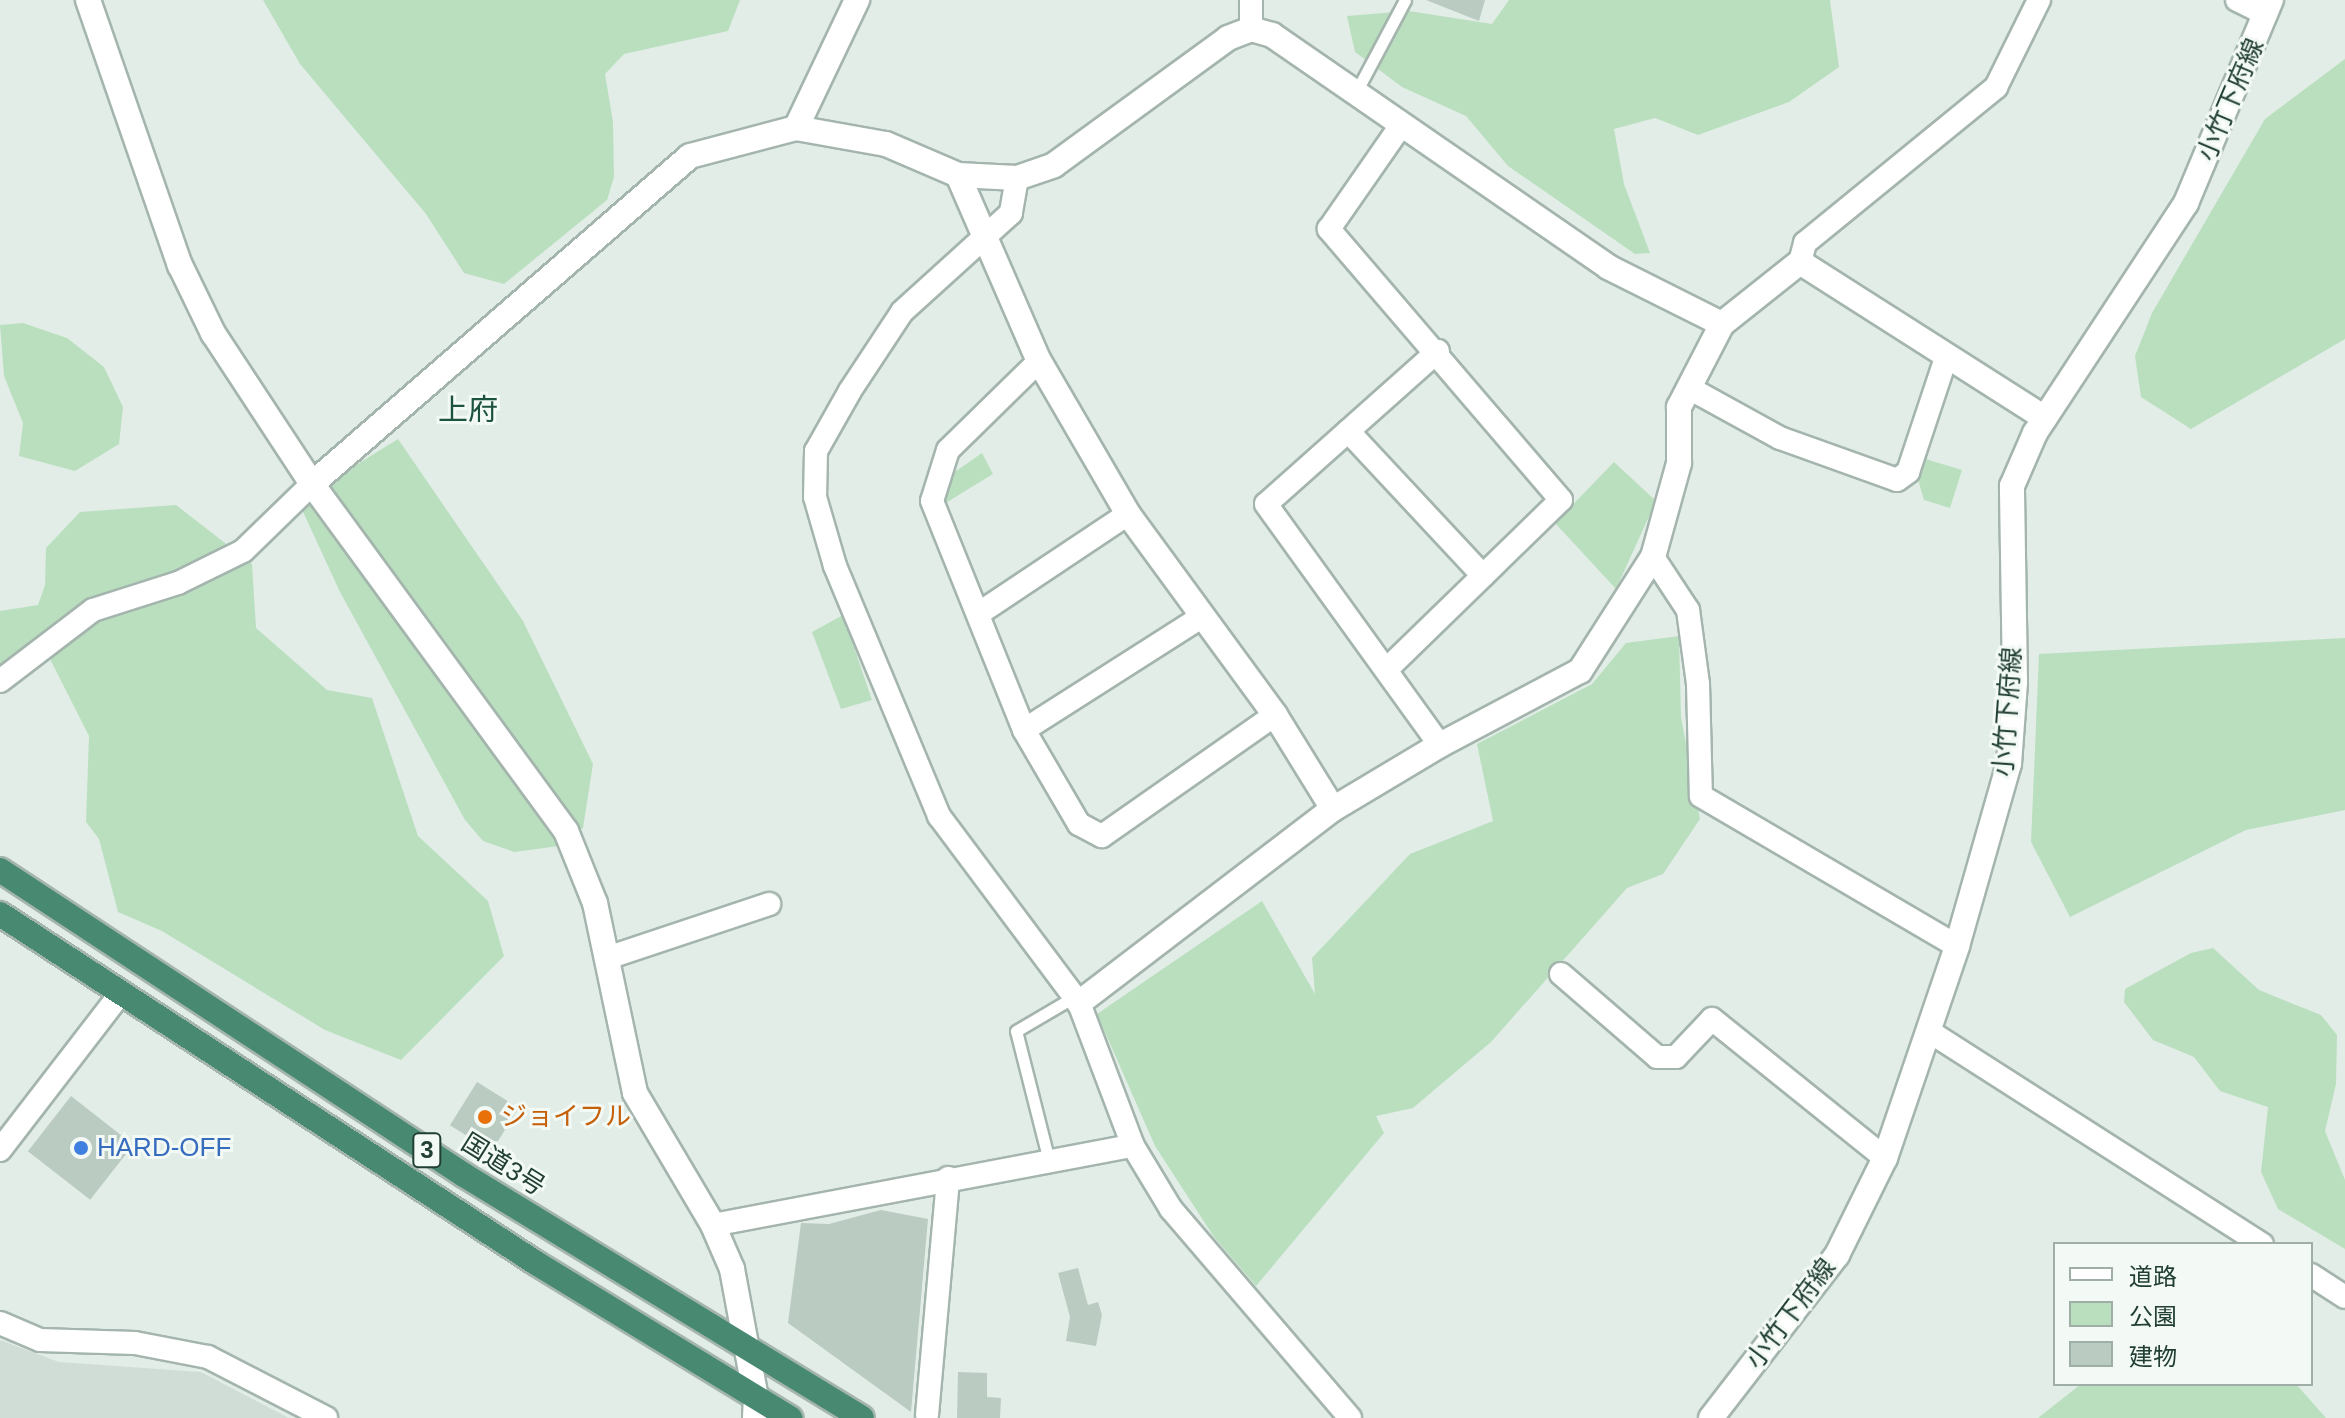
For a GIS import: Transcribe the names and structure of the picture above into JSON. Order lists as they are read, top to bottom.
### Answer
{
  "streets": {
    "highway": ["3", "国道3号"],
    "street": ["小竹下府線"]
  },
  "districts": ["上府"],
  "places": ["ジョイフル", "HARD-OFF"],
  "legend": ["道路", "公園", "建物"]
}
